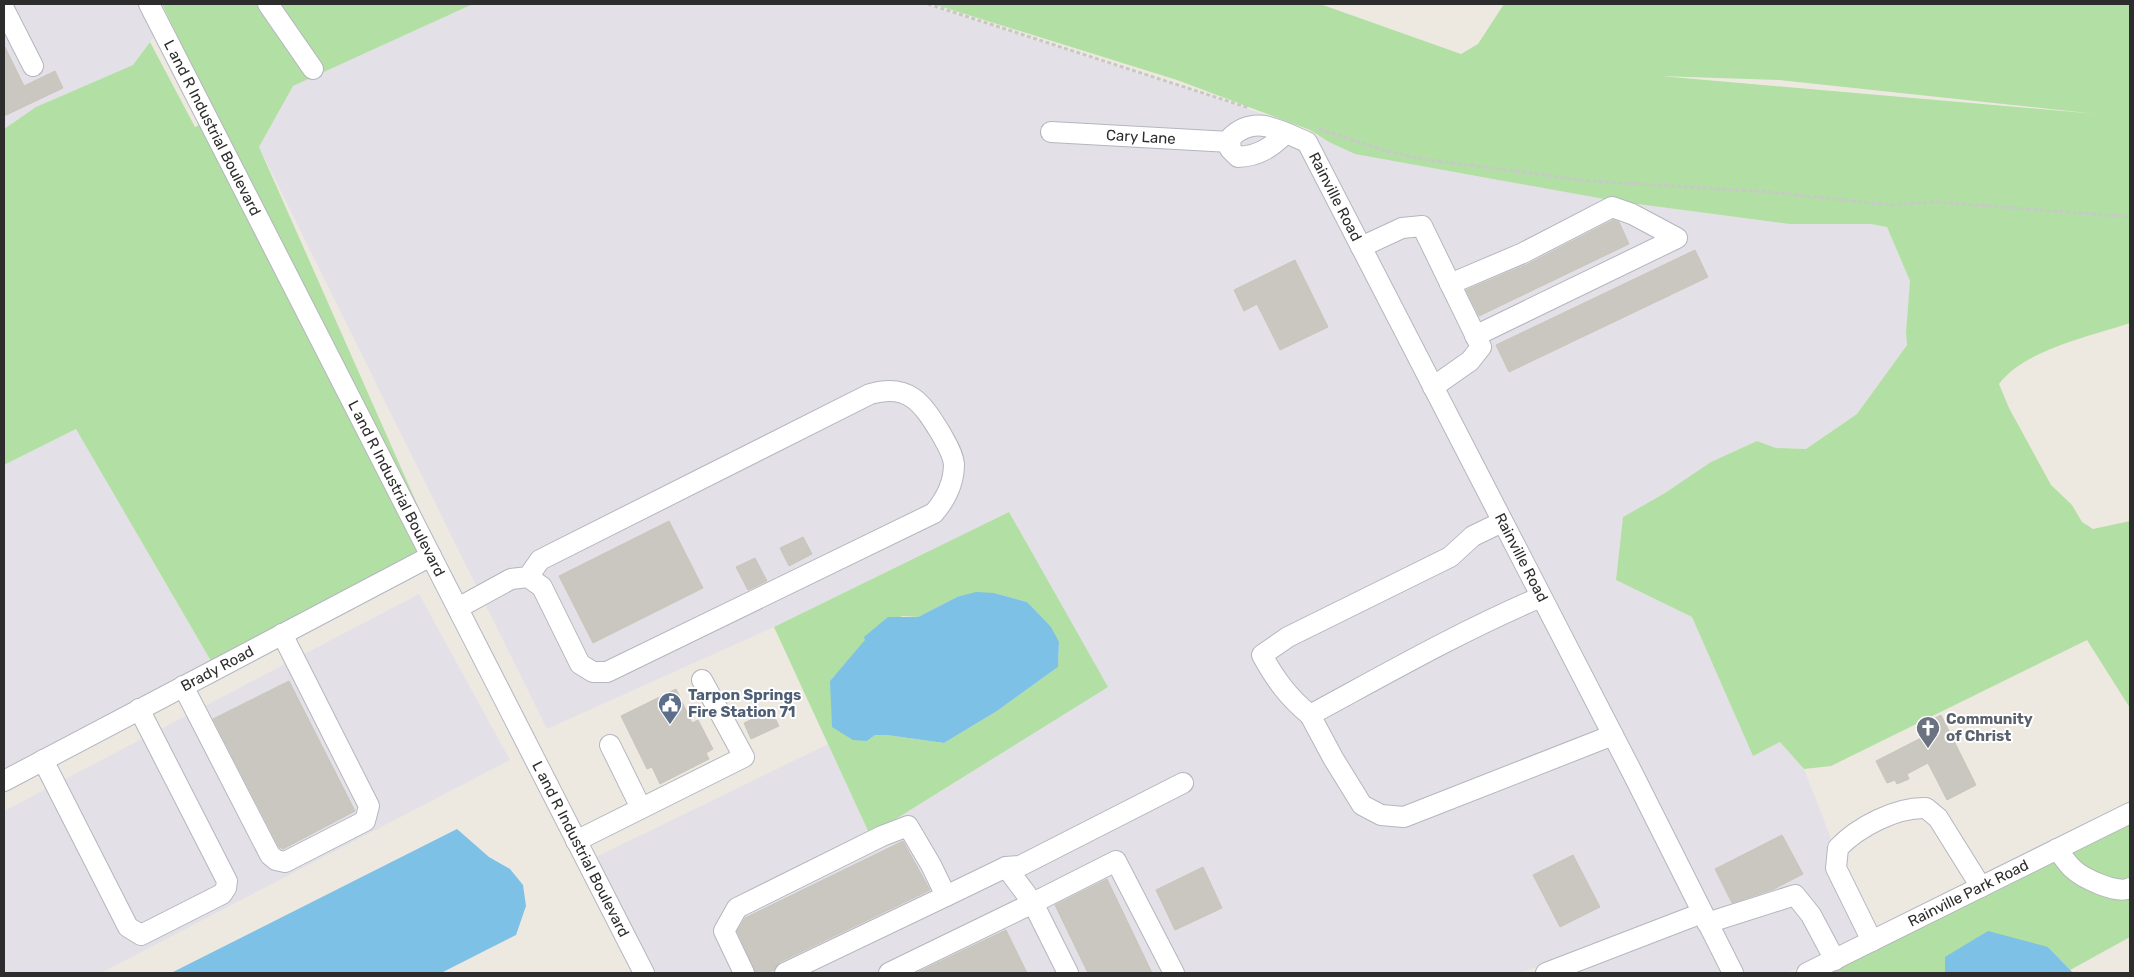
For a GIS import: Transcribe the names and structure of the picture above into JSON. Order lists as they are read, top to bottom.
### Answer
{
  "streets": {
    "street": [
      "L and R Industrial Boulevard",
      "Cary Lane",
      "Rainville Road",
      "Brady Road",
      "Rainville Park Road"
    ]
  },
  "crossings": [
    ["L and R Industrial Boulevard", "Brady Road"]
  ],
  "places": {
    "public building": ["Tarpon Springs Fire Station 71"],
    "church": ["Community of Christ"]
  }
}
